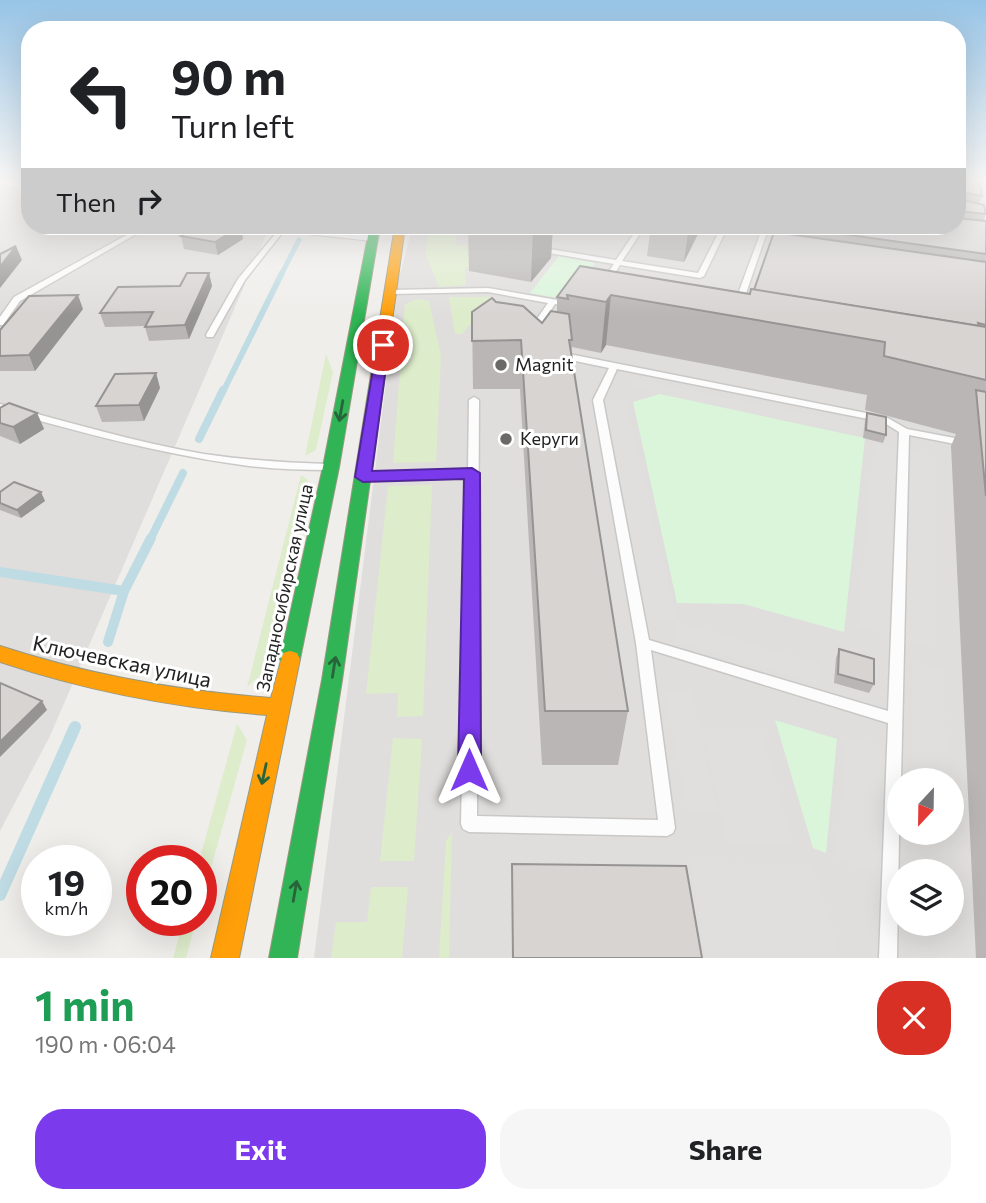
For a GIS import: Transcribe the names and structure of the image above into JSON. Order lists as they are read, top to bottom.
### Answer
{
  "streets": {
    "main road": ["Западносибирская улица", "Ключевская улица"]
  },
  "crossings": [
    ["Западносибирская улица", "Ключевская улица"]
  ],
  "places": ["Magnit", "Керуги"],
  "north": "bottom",
  "page": {
    "turn": ["90 m", "Turn left"],
    "then": "Then",
    "speed": "19 km/h",
    "limit": "20",
    "heading": ["1 min", "190 m · 06:04"],
    "buttons": ["Exit", "Share"]
  }
}
